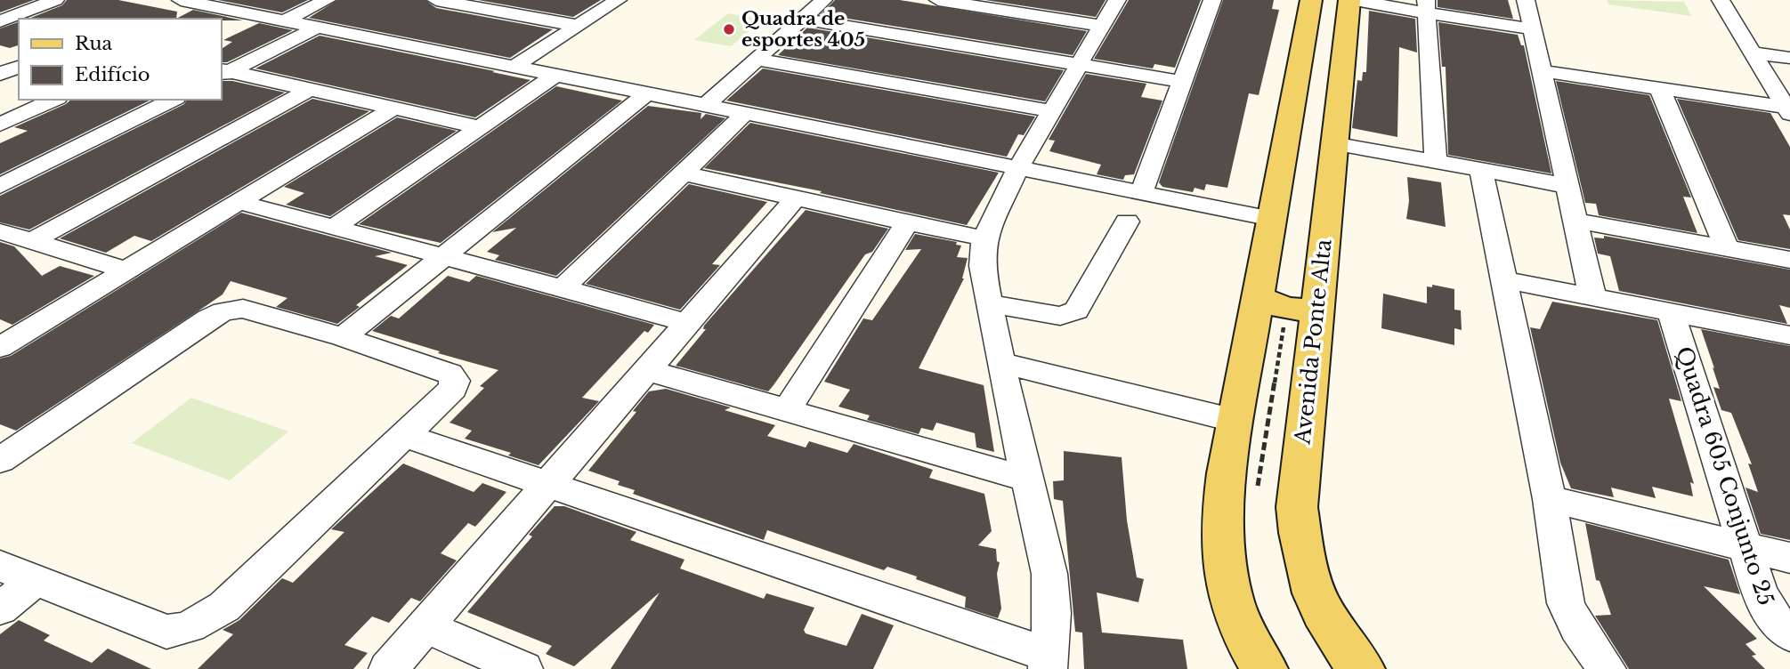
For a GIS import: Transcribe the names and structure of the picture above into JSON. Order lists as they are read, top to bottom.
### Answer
{
  "streets": {
    "main road": ["Avenida Ponte Alta"],
    "street": ["Quadra 605 Conjunto 25"]
  },
  "places": ["Quadra de esportes 405"],
  "legend": ["Rua", "Edifício"]
}
